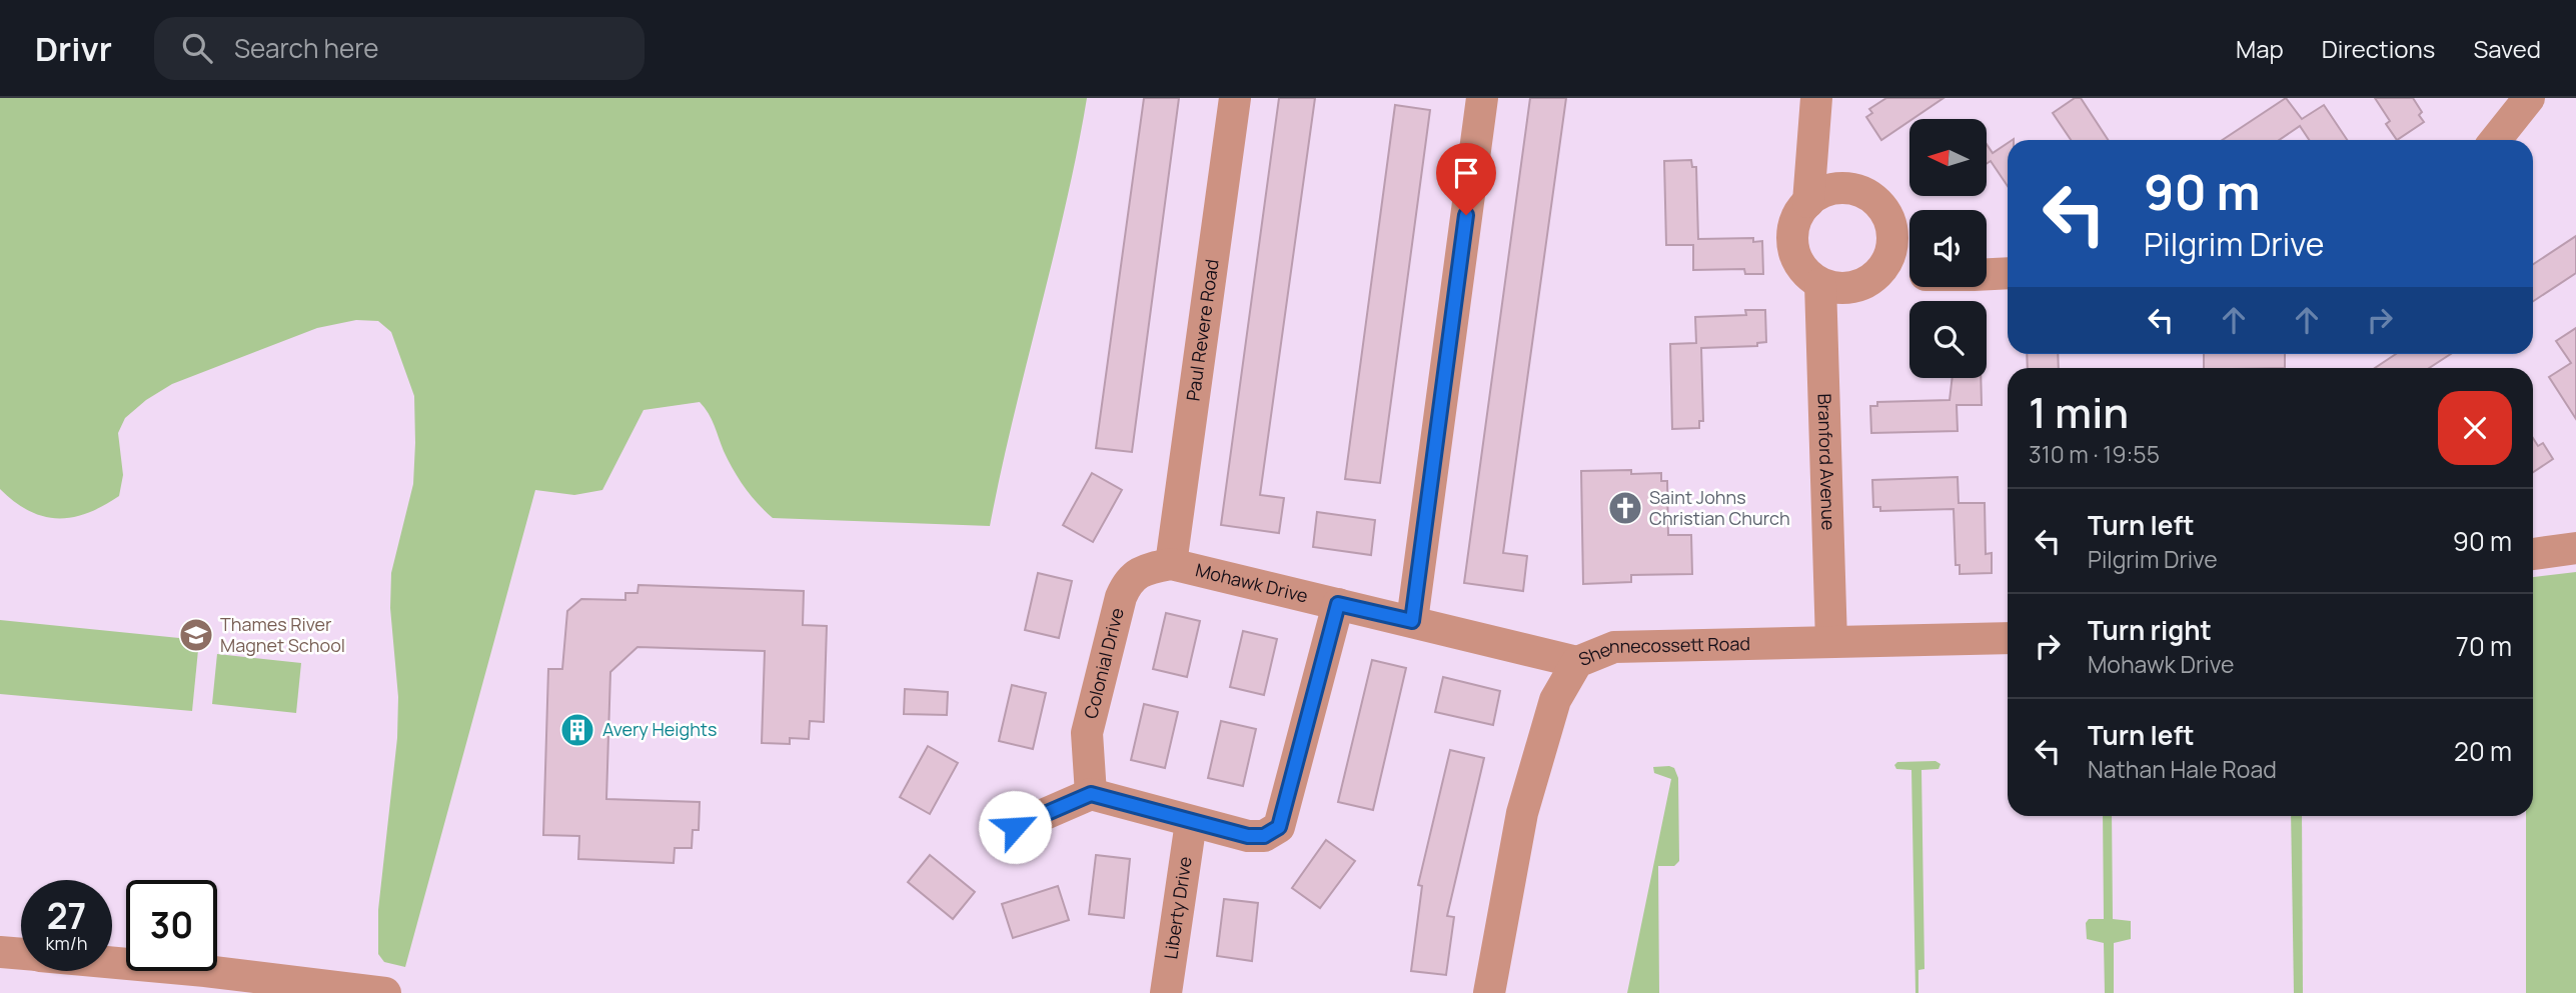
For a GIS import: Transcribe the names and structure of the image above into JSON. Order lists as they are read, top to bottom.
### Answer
{
  "streets": {
    "street": [
      "Paul Revere Road",
      "Branford Avenue",
      "Mohawk Drive",
      "Shennecossett Road",
      "Colonial Drive",
      "Liberty Drive"
    ]
  },
  "crossings": [
    ["Paul Revere Road", "Mohawk Drive"],
    ["Paul Revere Road", "Colonial Drive"],
    ["Branford Avenue", "Shennecossett Road"],
    ["Mohawk Drive", "Shennecossett Road"],
    ["Mohawk Drive", "Colonial Drive"]
  ],
  "places": {
    "church": ["Saint Johns Christian Church"],
    "school or university": ["Thames River Magnet School"],
    "building": ["Avery Heights"]
  },
  "north": "left",
  "page": {
    "header": "Drivr",
    "search": "Search here",
    "nav": ["Map", "Directions", "Saved"],
    "turn": ["90 m", "Pilgrim Drive"],
    "heading": ["1 min", "310 m · 19:55"],
    "list": [
      {
        "name": "Turn left",
        "note": "Pilgrim Drive",
        "value": "90 m"
      },
      {
        "name": "Turn right",
        "note": "Mohawk Drive",
        "value": "70 m"
      },
      {
        "name": "Turn left",
        "note": "Nathan Hale Road",
        "value": "20 m"
      }
    ],
    "speed": "27 km/h",
    "limit": "30"
  }
}
